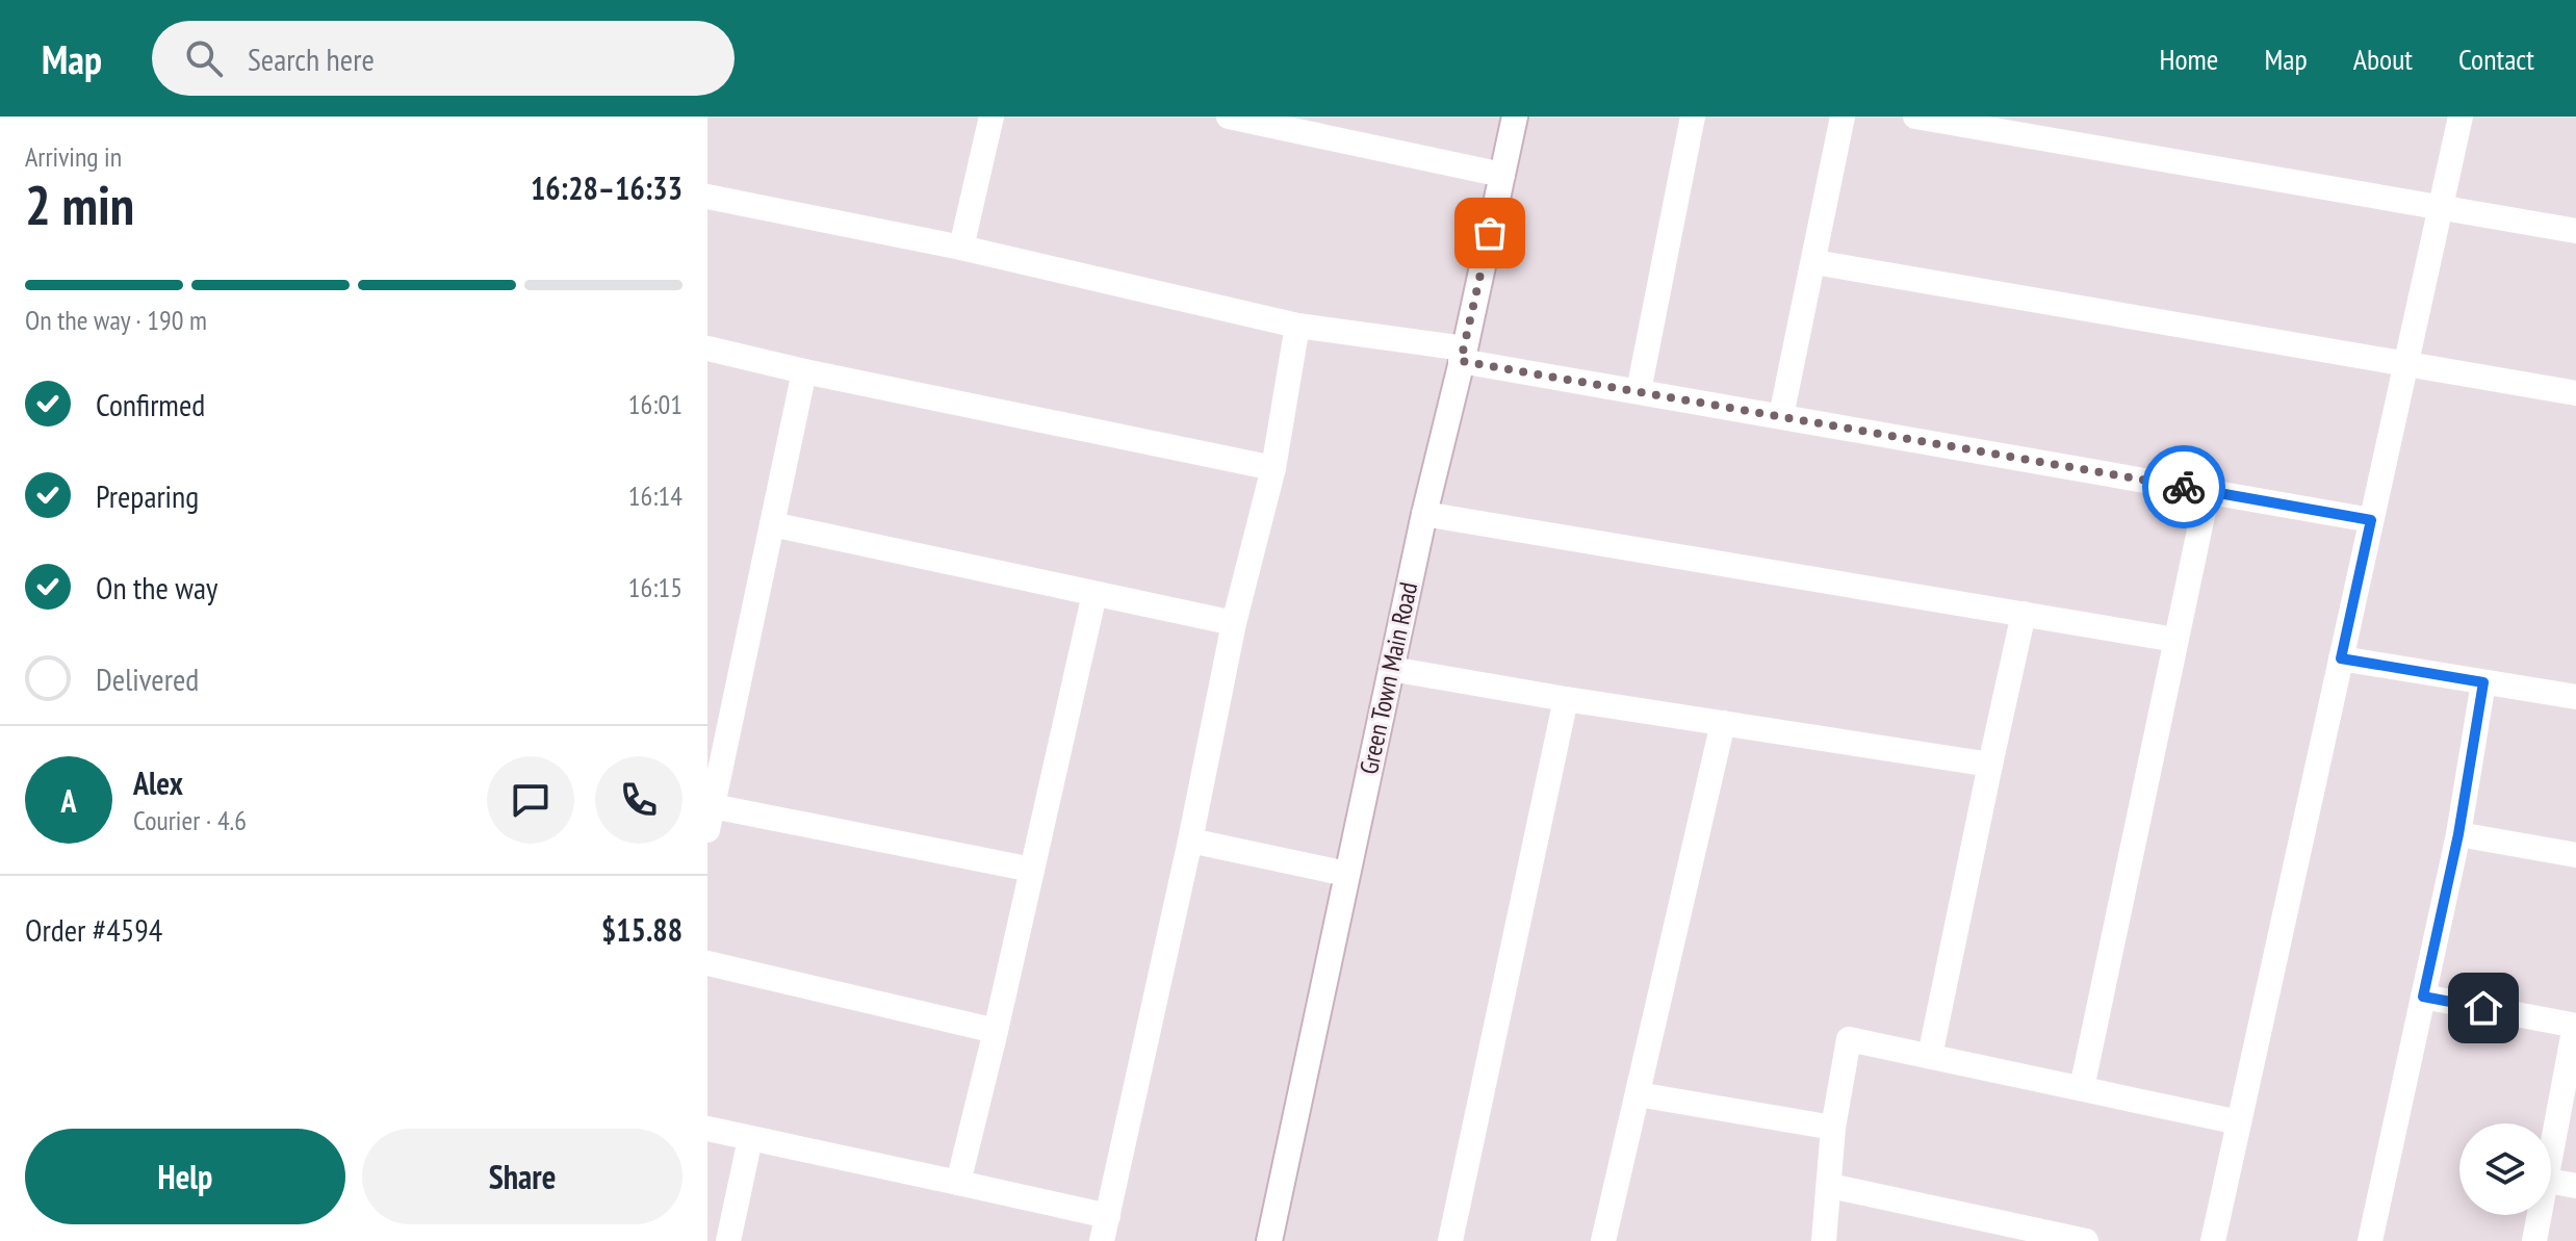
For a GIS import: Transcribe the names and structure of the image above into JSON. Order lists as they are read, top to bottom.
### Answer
{
  "streets": {
    "street": ["Green Town Main Road"]
  },
  "page": {
    "header": "Map",
    "search": "Search here",
    "nav": [
      "Home",
      "Map",
      "About",
      "Contact"
    ],
    "heading": ["2 min", "Arriving in", "16:28–16:33"],
    "panel": [
      "Alex",
      "Courier · 4.6",
      "Order #4594",
      "$15.88"
    ],
    "bar": "On the way · 190 m",
    "list": [
      ["Confirmed", "16:01"],
      ["Preparing", "16:14"],
      ["On the way", "16:15"],
      "Delivered"
    ],
    "round": "A",
    "buttons": ["Help", "Share"]
  }
}
